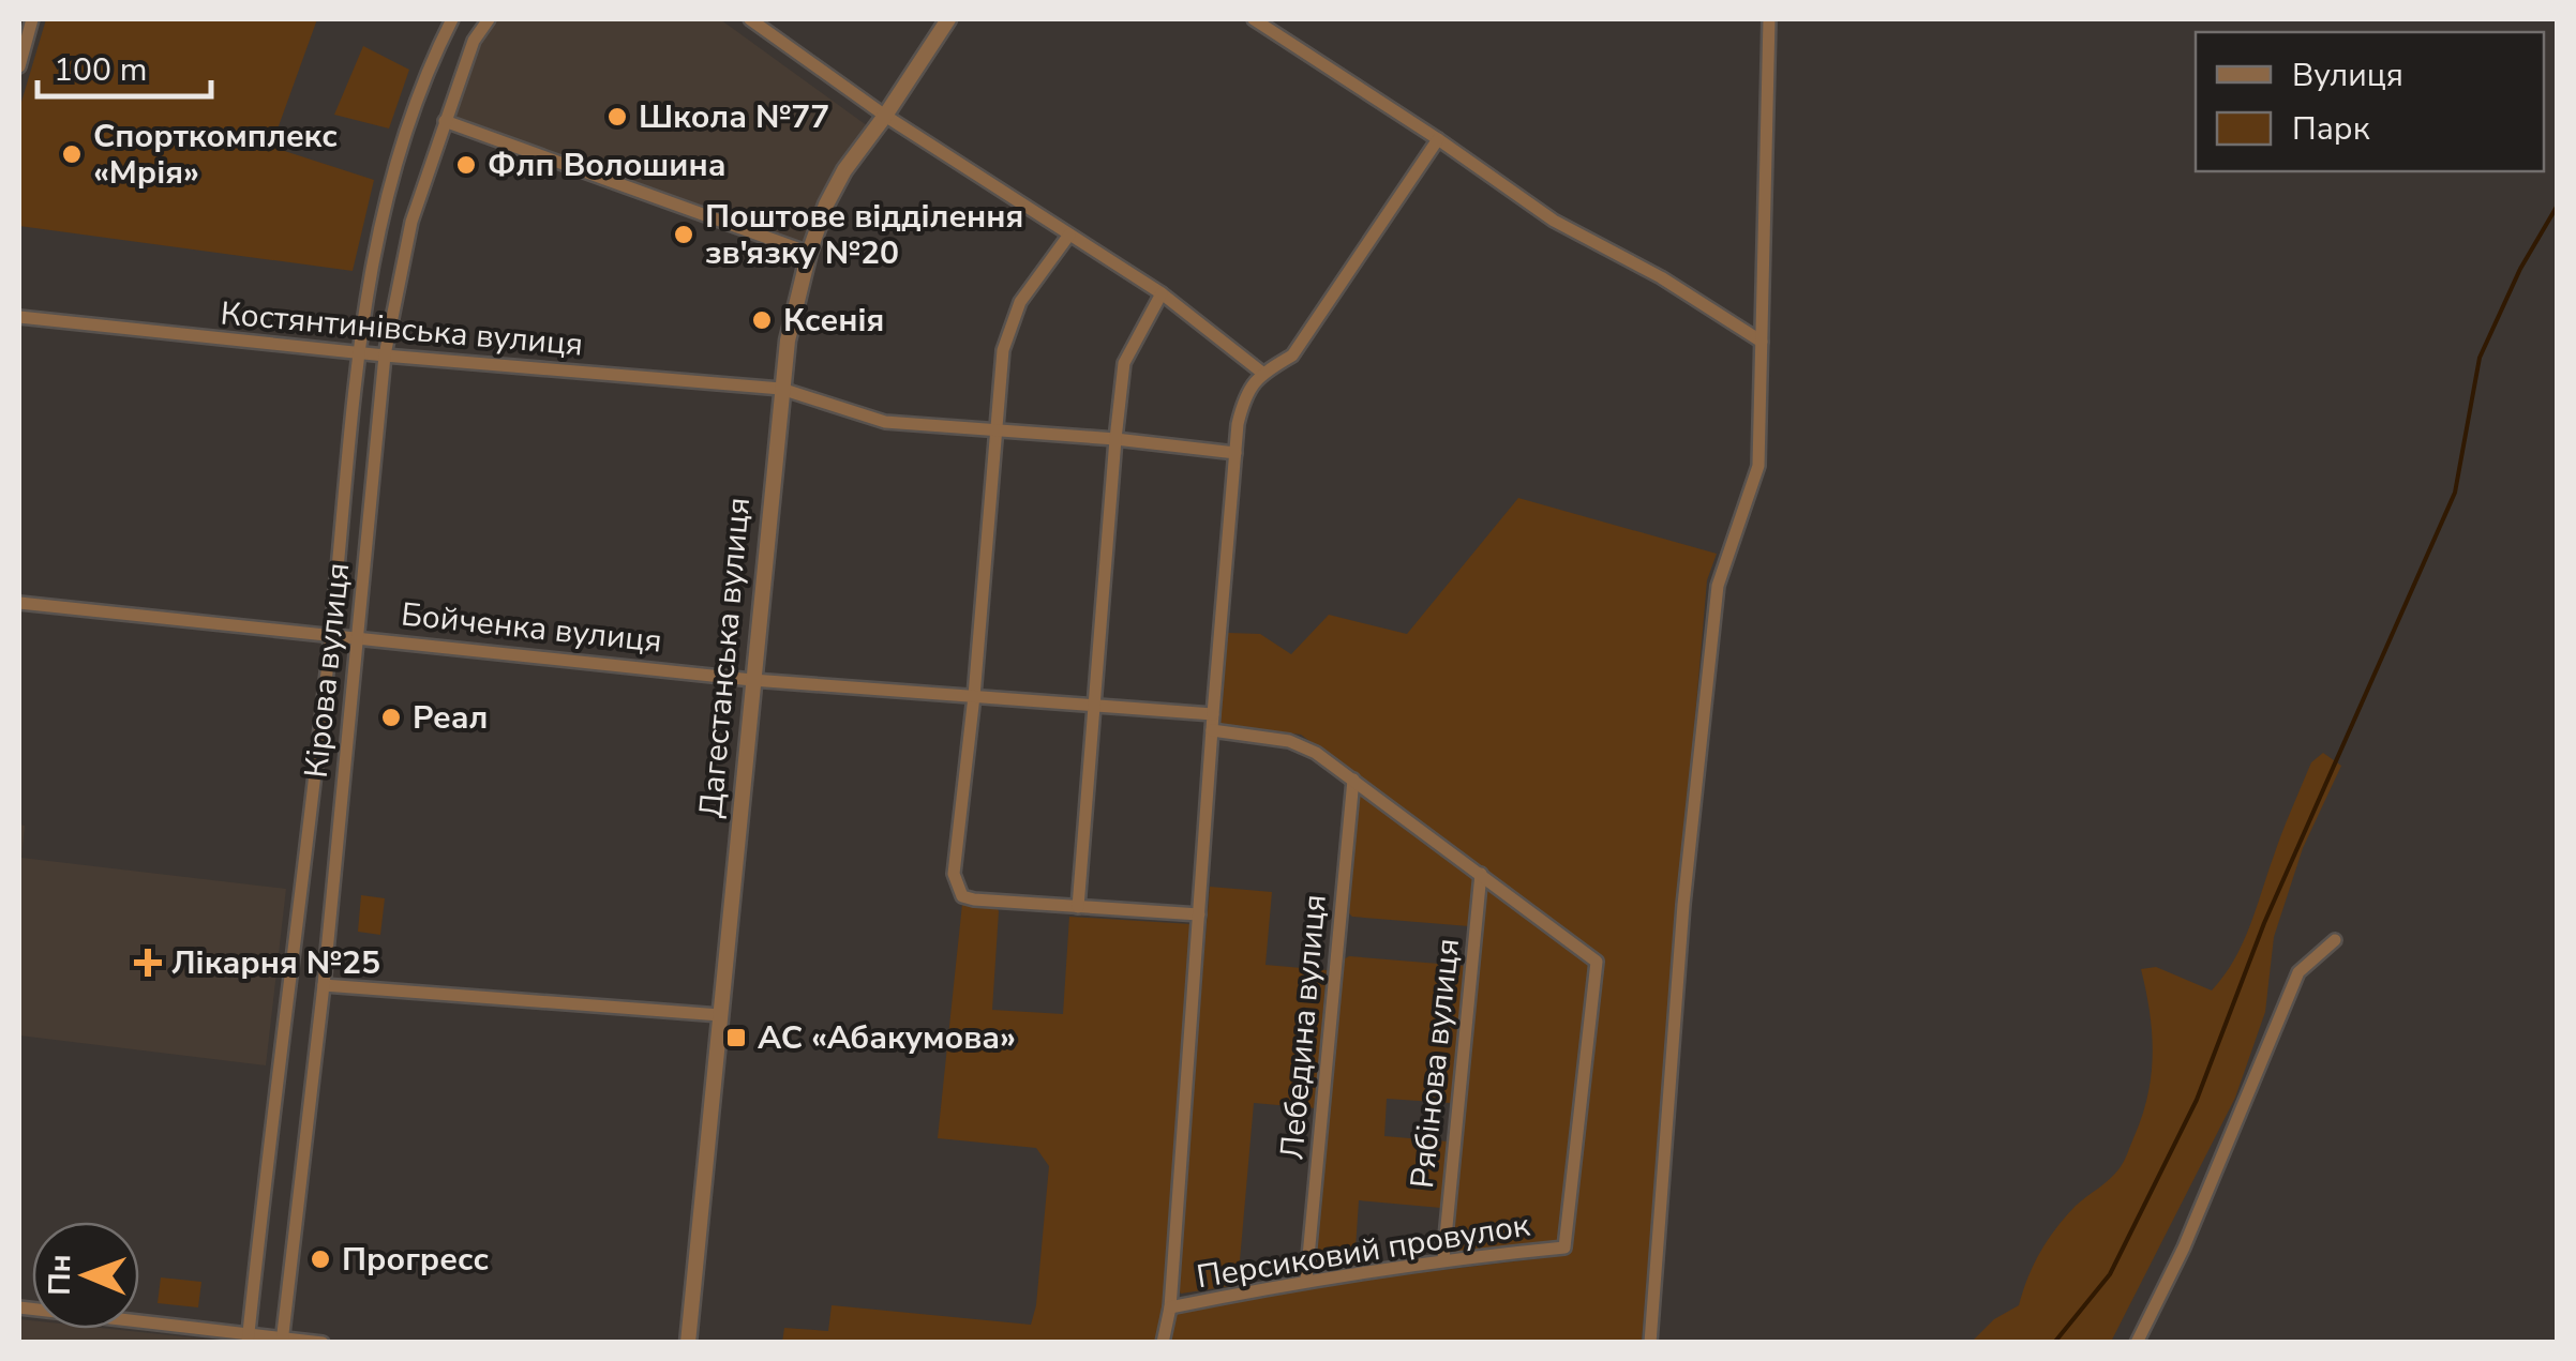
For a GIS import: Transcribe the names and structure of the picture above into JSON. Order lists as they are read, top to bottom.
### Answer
{
  "streets": {
    "street": [
      "Костянтинівська вулиця",
      "Бойченка вулиця",
      "Дагестанська вулиця",
      "Кірова вулиця",
      "Лебедина вулиця",
      "Рябінова вулиця",
      "Персиковий провулок"
    ]
  },
  "crossings": [
    ["Костянтинівська вулиця", "Дагестанська вулиця"],
    ["Костянтинівська вулиця", "Кірова вулиця"],
    ["Бойченка вулиця", "Дагестанська вулиця"],
    ["Бойченка вулиця", "Кірова вулиця"],
    ["Лебедина вулиця", "Персиковий провулок"],
    ["Рябінова вулиця", "Персиковий провулок"]
  ],
  "places": {
    "other": [
      "Школа №77",
      "Спорткомплекс «Мрія»",
      "Флп Волошина",
      "Поштове відділення зв'язку №20",
      "Ксенія",
      "Реал",
      "Прогресс"
    ],
    "health": ["Лікарня №25"],
    "transit": ["АС «Абакумова»"]
  },
  "legend": ["Вулиця", "Парк"],
  "scale_bar": "100 m",
  "north": "left"
}
